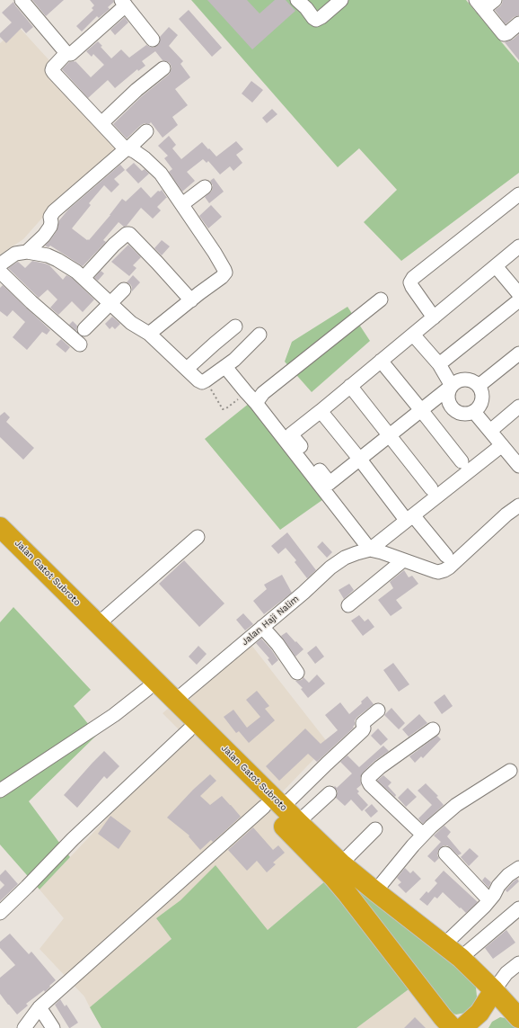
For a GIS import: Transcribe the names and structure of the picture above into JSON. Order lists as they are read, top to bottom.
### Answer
{
  "streets": {
    "highway": ["Jalan Gatot Subroto"],
    "street": ["Jalan Haji Nalim"]
  },
  "crossings": [
    ["Jalan Gatot Subroto", "Jalan Haji Nalim"]
  ]
}
